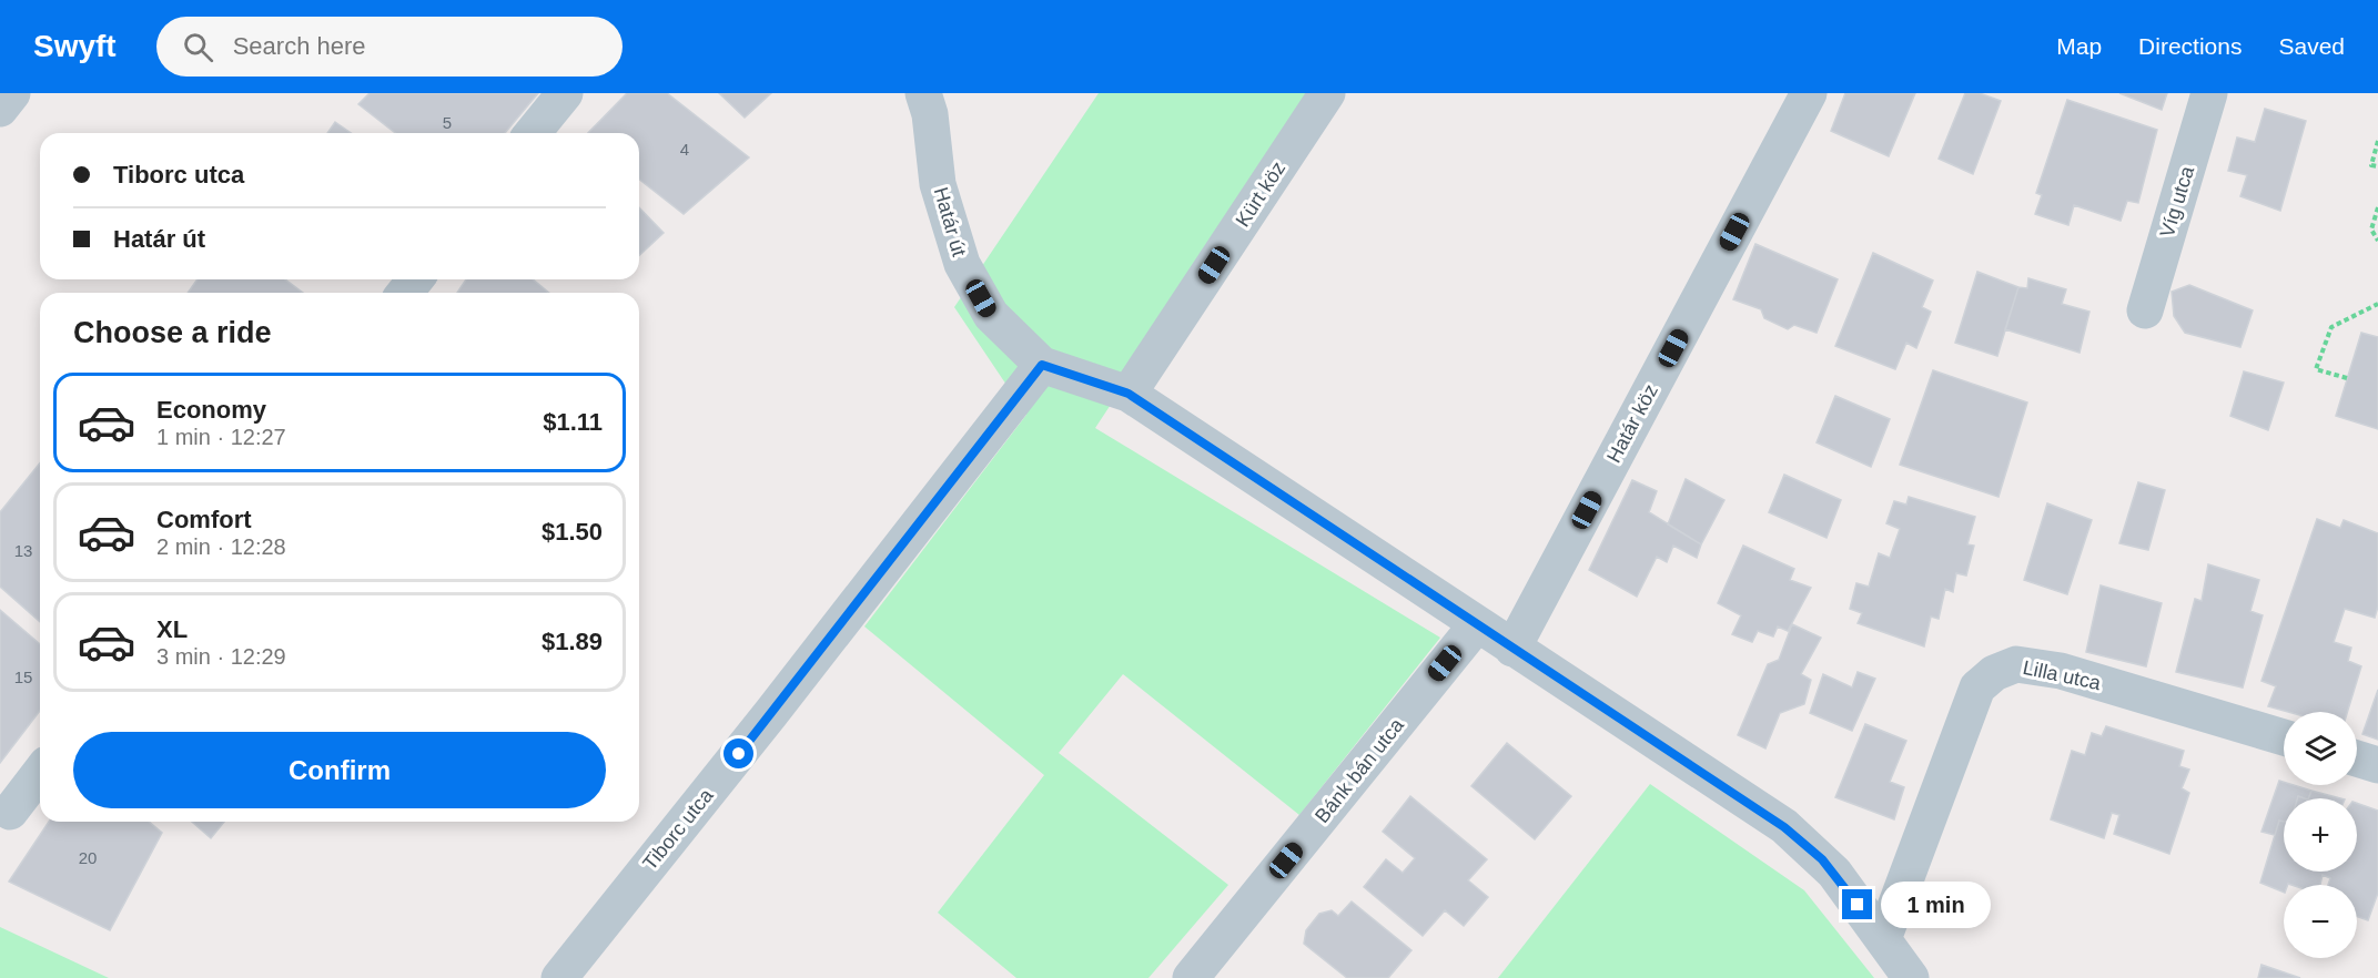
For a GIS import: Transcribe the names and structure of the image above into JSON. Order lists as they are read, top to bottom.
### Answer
{
  "streets": {
    "street": [
      "Kürt köz",
      "Víg utca",
      "Határ út",
      "Határ köz",
      "Lilla utca",
      "Bánk bán utca",
      "Tiborc utca"
    ]
  },
  "crossings": [
    ["Kürt köz", "Határ út"],
    ["Határ út", "Határ köz"],
    ["Határ út", "Lilla utca"],
    ["Határ út", "Bánk bán utca"],
    ["Határ út", "Tiborc utca"]
  ],
  "house_numbers": [
    "5",
    "4",
    "13",
    "15",
    "20"
  ],
  "page": {
    "header": "Swyft",
    "search": "Search here",
    "nav": ["Map", "Directions", "Saved"],
    "banner": ["Tiborc utca", "Határ út"],
    "heading": "Choose a ride",
    "list": [
      {
        "name": "Economy",
        "note": "1 min · 12:27",
        "value": "$1.11"
      },
      {
        "name": "Comfort",
        "note": "2 min · 12:28",
        "value": "$1.50"
      },
      {
        "name": "XL",
        "note": "3 min · 12:29",
        "value": "$1.89"
      }
    ],
    "map_buttons": ["+", "−"],
    "buttons": "Confirm",
    "bubble": "1 min"
  }
}
